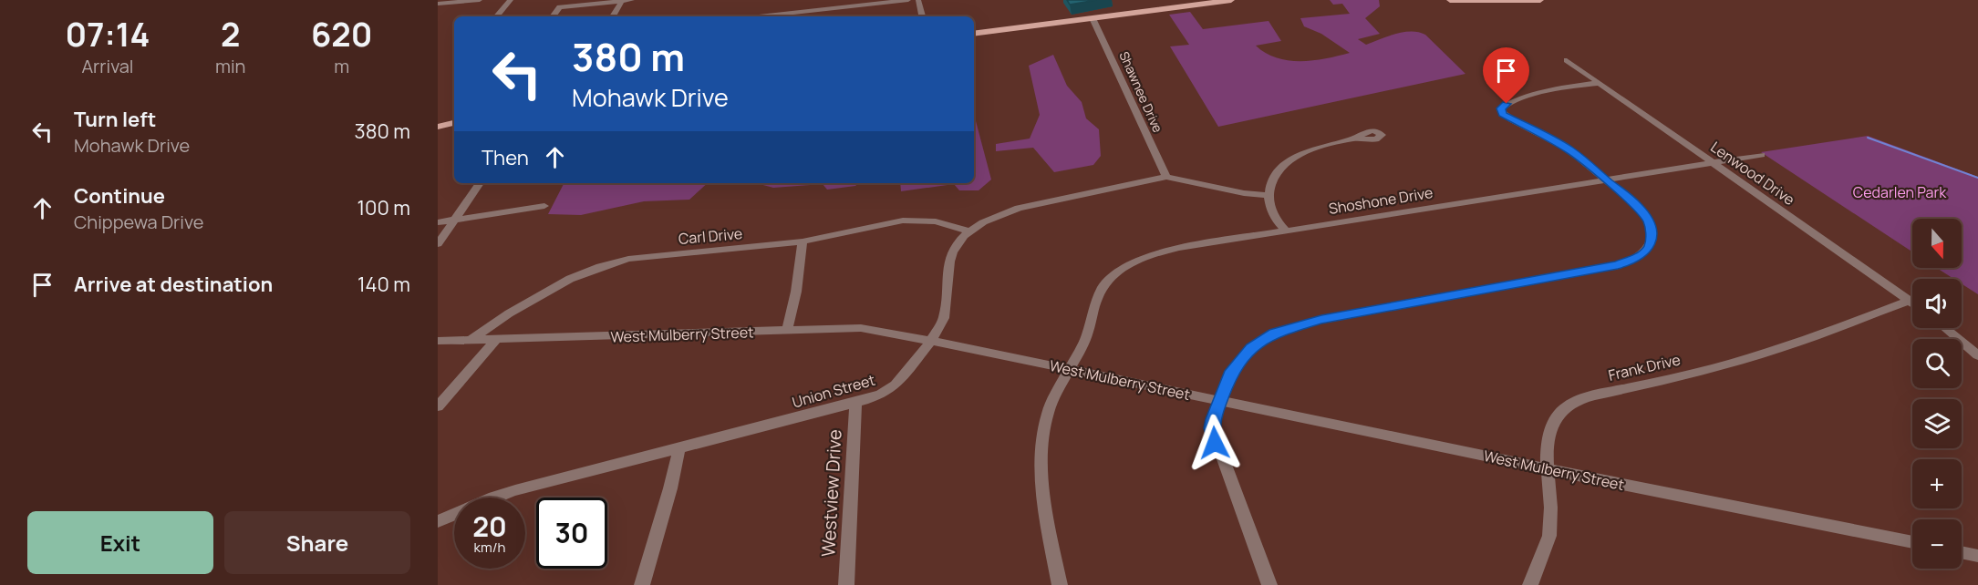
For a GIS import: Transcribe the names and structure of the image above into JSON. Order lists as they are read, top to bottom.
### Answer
{
  "streets": {
    "street": [
      "Shawnee Drive",
      "Lenwood Drive",
      "Shoshone Drive",
      "Carl Drive",
      "West Mulberry Street",
      "Frank Drive",
      "Union Street",
      "Westview Drive"
    ]
  },
  "crossings": [
    ["Shawnee Drive", "Union Street"],
    ["Lenwood Drive", "Shoshone Drive"],
    ["Lenwood Drive", "Frank Drive"],
    ["Shoshone Drive", "West Mulberry Street"],
    ["Carl Drive", "West Mulberry Street"],
    ["Carl Drive", "Union Street"],
    ["West Mulberry Street", "Frank Drive"],
    ["West Mulberry Street", "Union Street"],
    ["Union Street", "Westview Drive"]
  ],
  "parks": ["Cedarlen Park"],
  "north": "bottom",
  "page": {
    "eta": [
      "07:14",
      "Arrival",
      "2",
      "min",
      "620",
      "m"
    ],
    "turn": ["380 m", "Mohawk Drive"],
    "list": [
      {
        "name": "Turn left",
        "note": "Mohawk Drive",
        "value": "380 m"
      },
      {
        "name": "Continue",
        "note": "Chippewa Drive",
        "value": "100 m"
      },
      {
        "name": "Arrive at destination",
        "value": "140 m"
      }
    ],
    "then": "Then",
    "map_buttons": ["+", "−"],
    "speed": "20 km/h",
    "limit": "30",
    "buttons": ["Exit", "Share"]
  }
}
